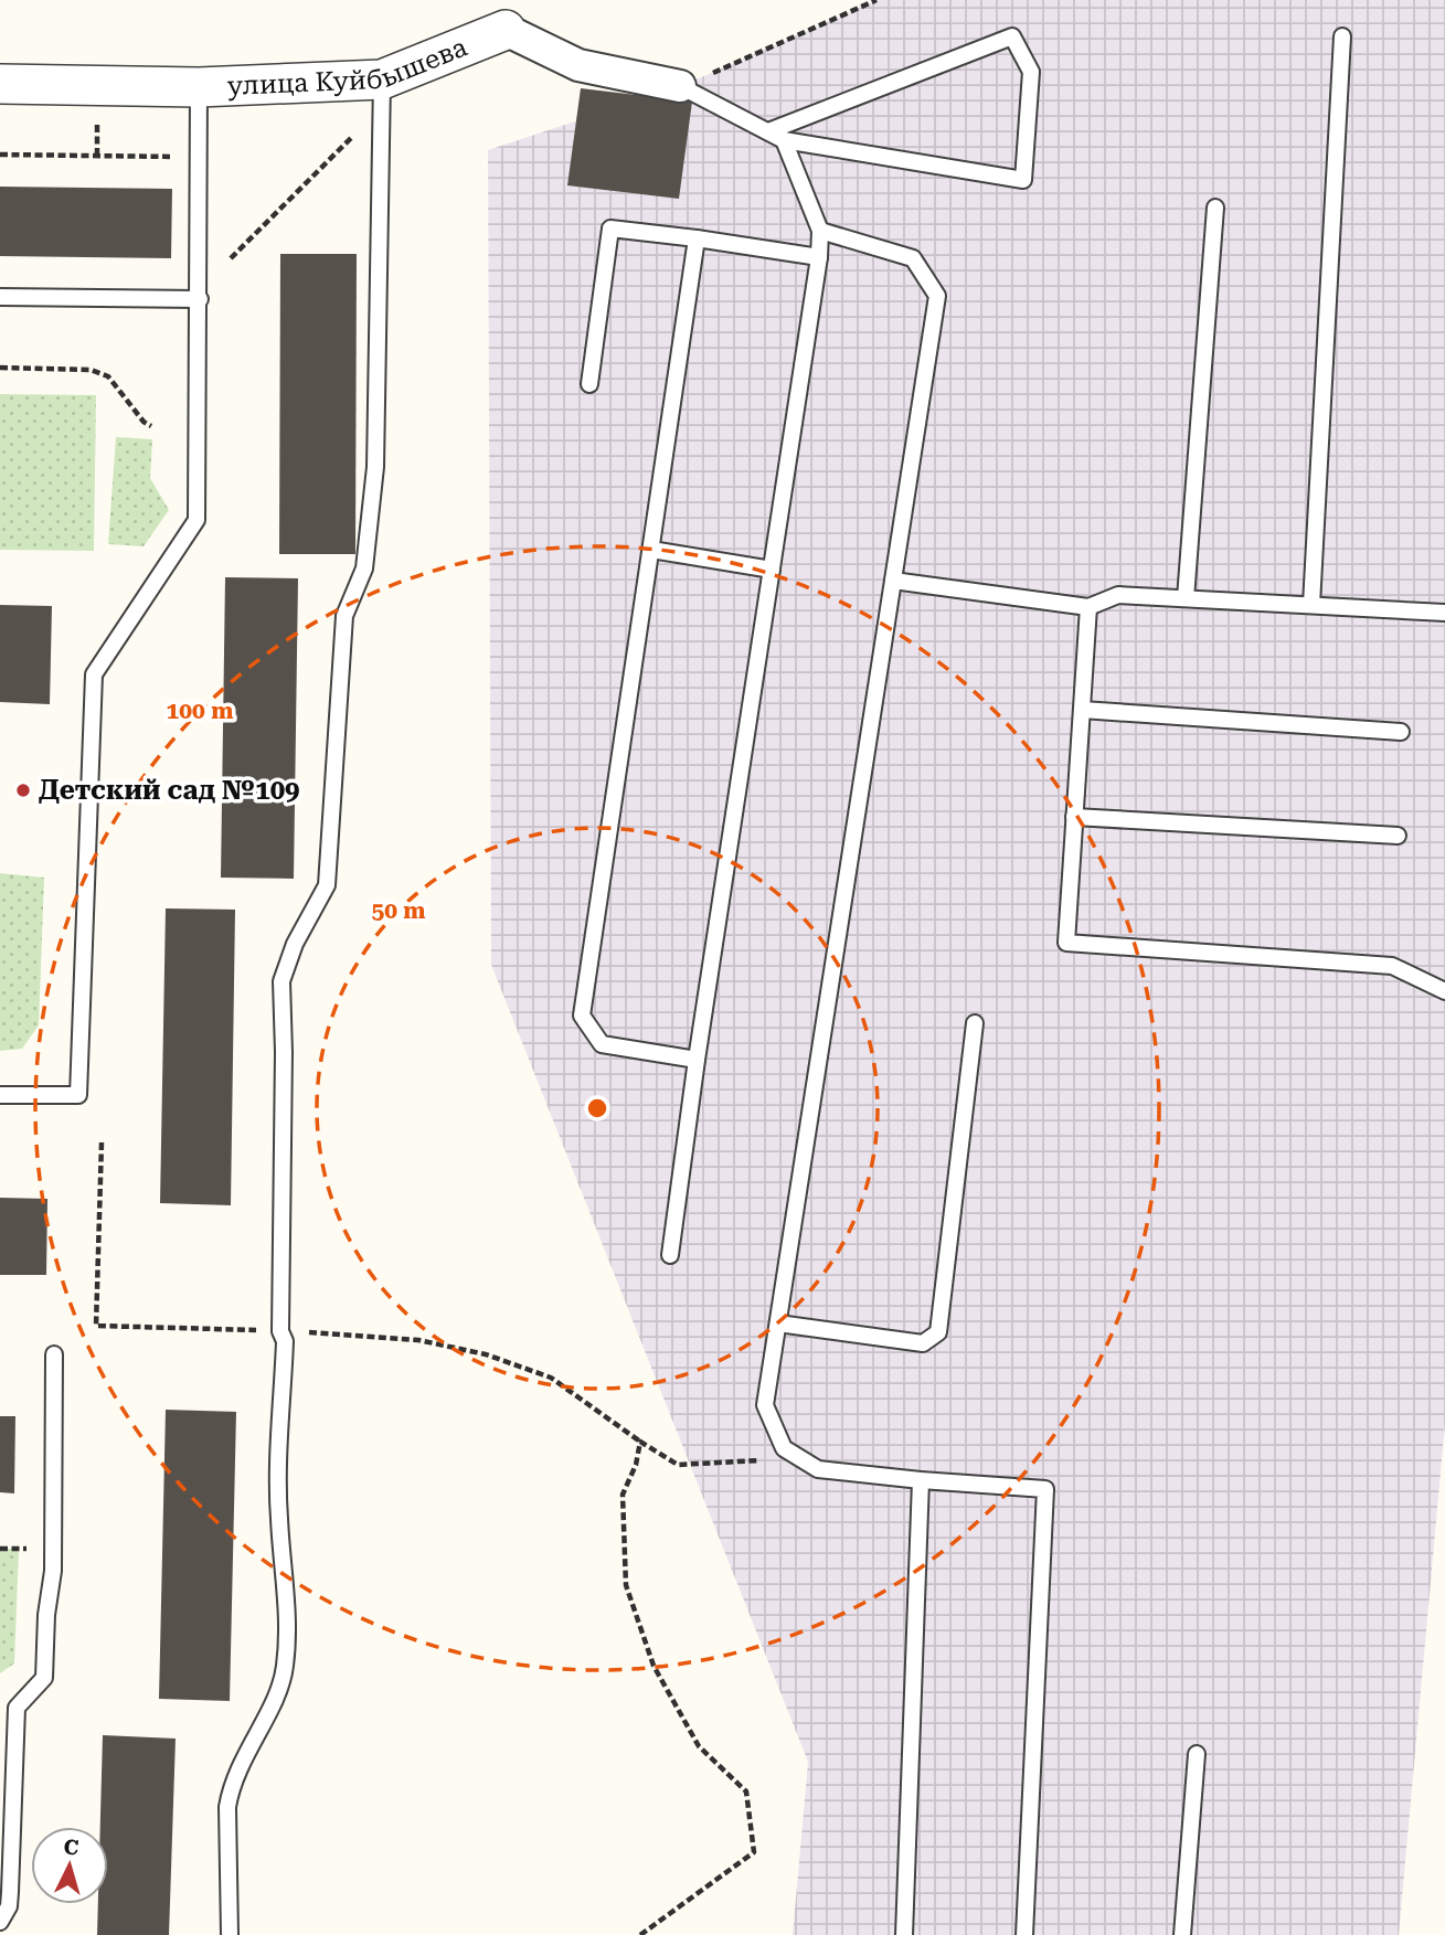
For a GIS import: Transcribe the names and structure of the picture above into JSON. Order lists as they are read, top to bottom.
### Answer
{
  "streets": {
    "street": ["улица Куйбышева"]
  },
  "places": ["Детский сад №109"],
  "north": "top",
  "rings": ["100 m", "50 m"]
}
